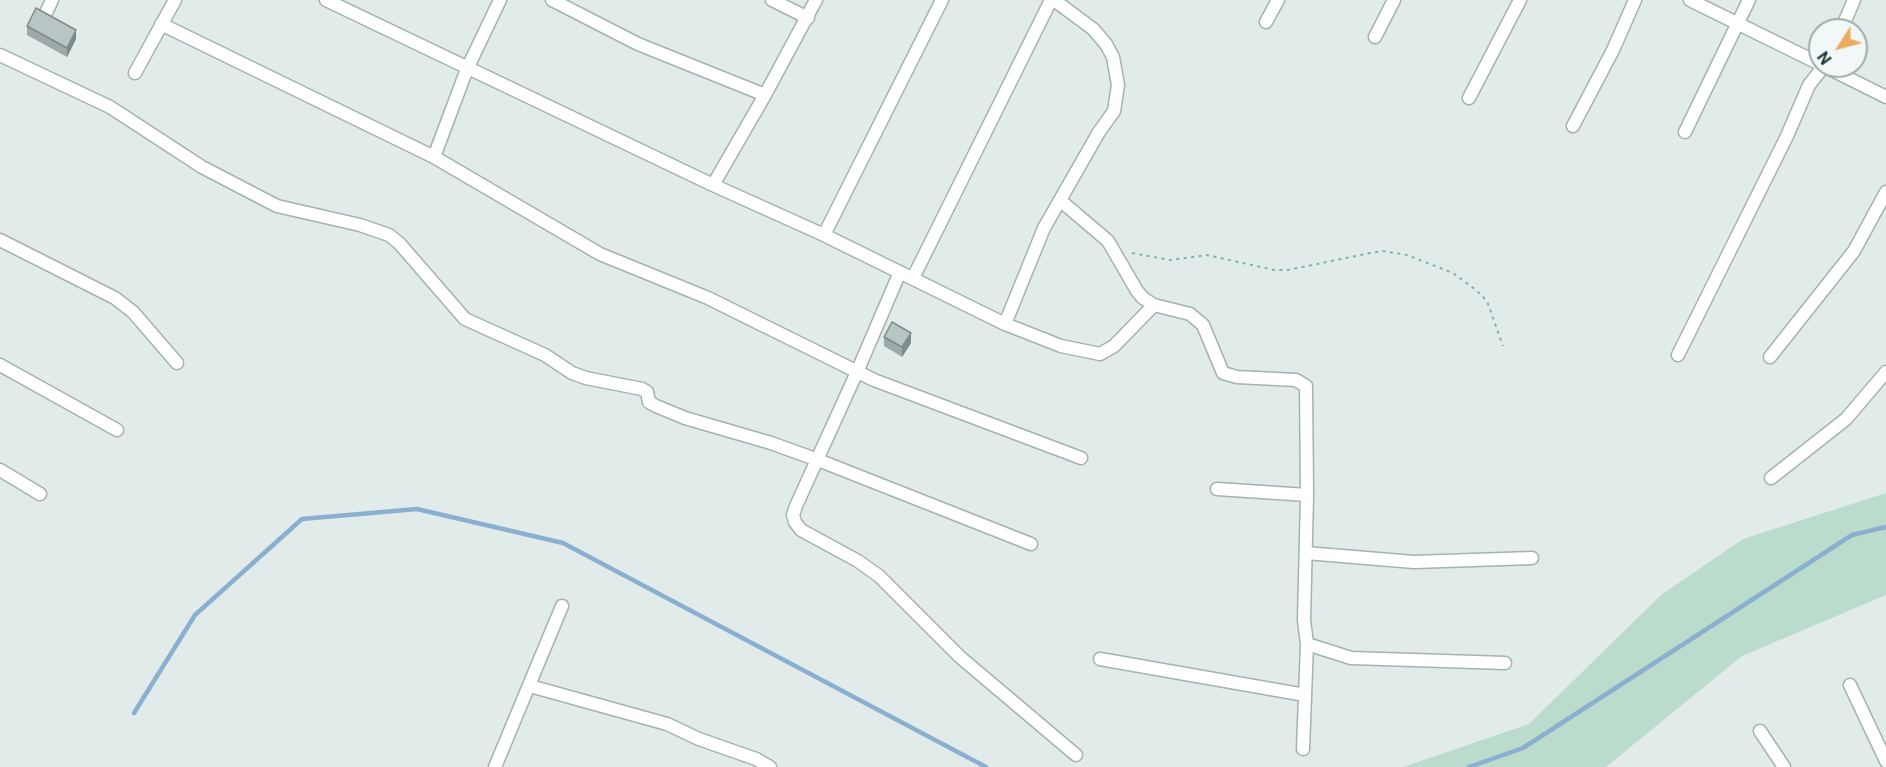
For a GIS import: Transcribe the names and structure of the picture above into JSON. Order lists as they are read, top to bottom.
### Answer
{
  "north": "bottom left"
}
